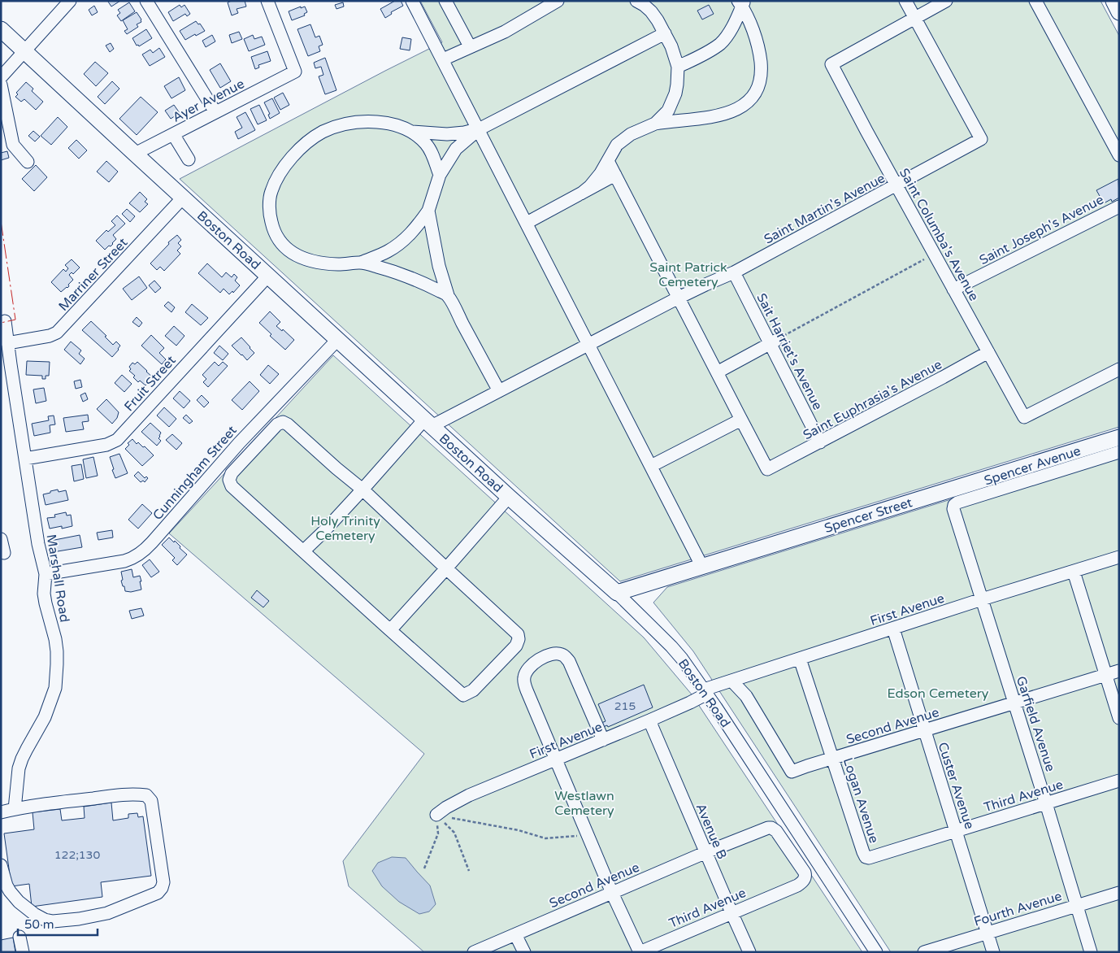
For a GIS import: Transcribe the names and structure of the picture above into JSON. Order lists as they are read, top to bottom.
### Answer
{
  "streets": {
    "main road": ["Boston Road", "Spencer Street"],
    "street": [
      "Ayer Avenue",
      "Saint Martin's Avenue",
      "Saint Joseph's Avenue",
      "Saint Columba's Avenue",
      "Marriner Street",
      "Sait Harriet's Avenue",
      "Fruit Street",
      "Saint Euphrasia's Avenue",
      "Spencer Avenue",
      "Cunningham Street",
      "Marshall Road",
      "First Avenue",
      "Garfield Avenue",
      "Second Avenue",
      "Custer Avenue",
      "Third Avenue",
      "Logan Avenue",
      "Avenue B",
      "Fourth Avenue"
    ]
  },
  "crossings": [
    ["Ayer Avenue", "Boston Road"],
    ["Saint Martin's Avenue", "Saint Columba's Avenue"],
    ["Saint Martin's Avenue", "Boston Road"],
    ["Saint Martin's Avenue", "Sait Harriet's Avenue"],
    ["Saint Joseph's Avenue", "Saint Columba's Avenue"],
    ["Saint Columba's Avenue", "Saint Euphrasia's Avenue"],
    ["Boston Road", "Marriner Street"],
    ["Boston Road", "Fruit Street"],
    ["Boston Road", "Cunningham Street"],
    ["Boston Road", "Spencer Street"],
    ["Boston Road", "First Avenue"],
    ["Marriner Street", "Marshall Road"],
    ["Sait Harriet's Avenue", "Saint Euphrasia's Avenue"],
    ["Fruit Street", "Marshall Road"],
    ["Spencer Avenue", "Garfield Avenue"],
    ["Cunningham Street", "Marshall Road"],
    ["First Avenue", "Garfield Avenue"],
    ["First Avenue", "Custer Avenue"],
    ["First Avenue", "Logan Avenue"],
    ["First Avenue", "Avenue B"],
    ["Garfield Avenue", "Second Avenue"],
    ["Garfield Avenue", "Third Avenue"],
    ["Garfield Avenue", "Fourth Avenue"],
    ["Second Avenue", "Custer Avenue"],
    ["Second Avenue", "Third Avenue"],
    ["Second Avenue", "Logan Avenue"],
    ["Second Avenue", "Avenue B"],
    ["Custer Avenue", "Third Avenue"],
    ["Custer Avenue", "Fourth Avenue"],
    ["Third Avenue", "Logan Avenue"],
    ["Third Avenue", "Avenue B"]
  ],
  "parks": [
    "Saint Patrick Cemetery",
    "Holy Trinity Cemetery",
    "Edson Cemetery",
    "Westlawn Cemetery"
  ],
  "house_numbers": ["215", "122;130"],
  "scale_bar": "50 m"
}
